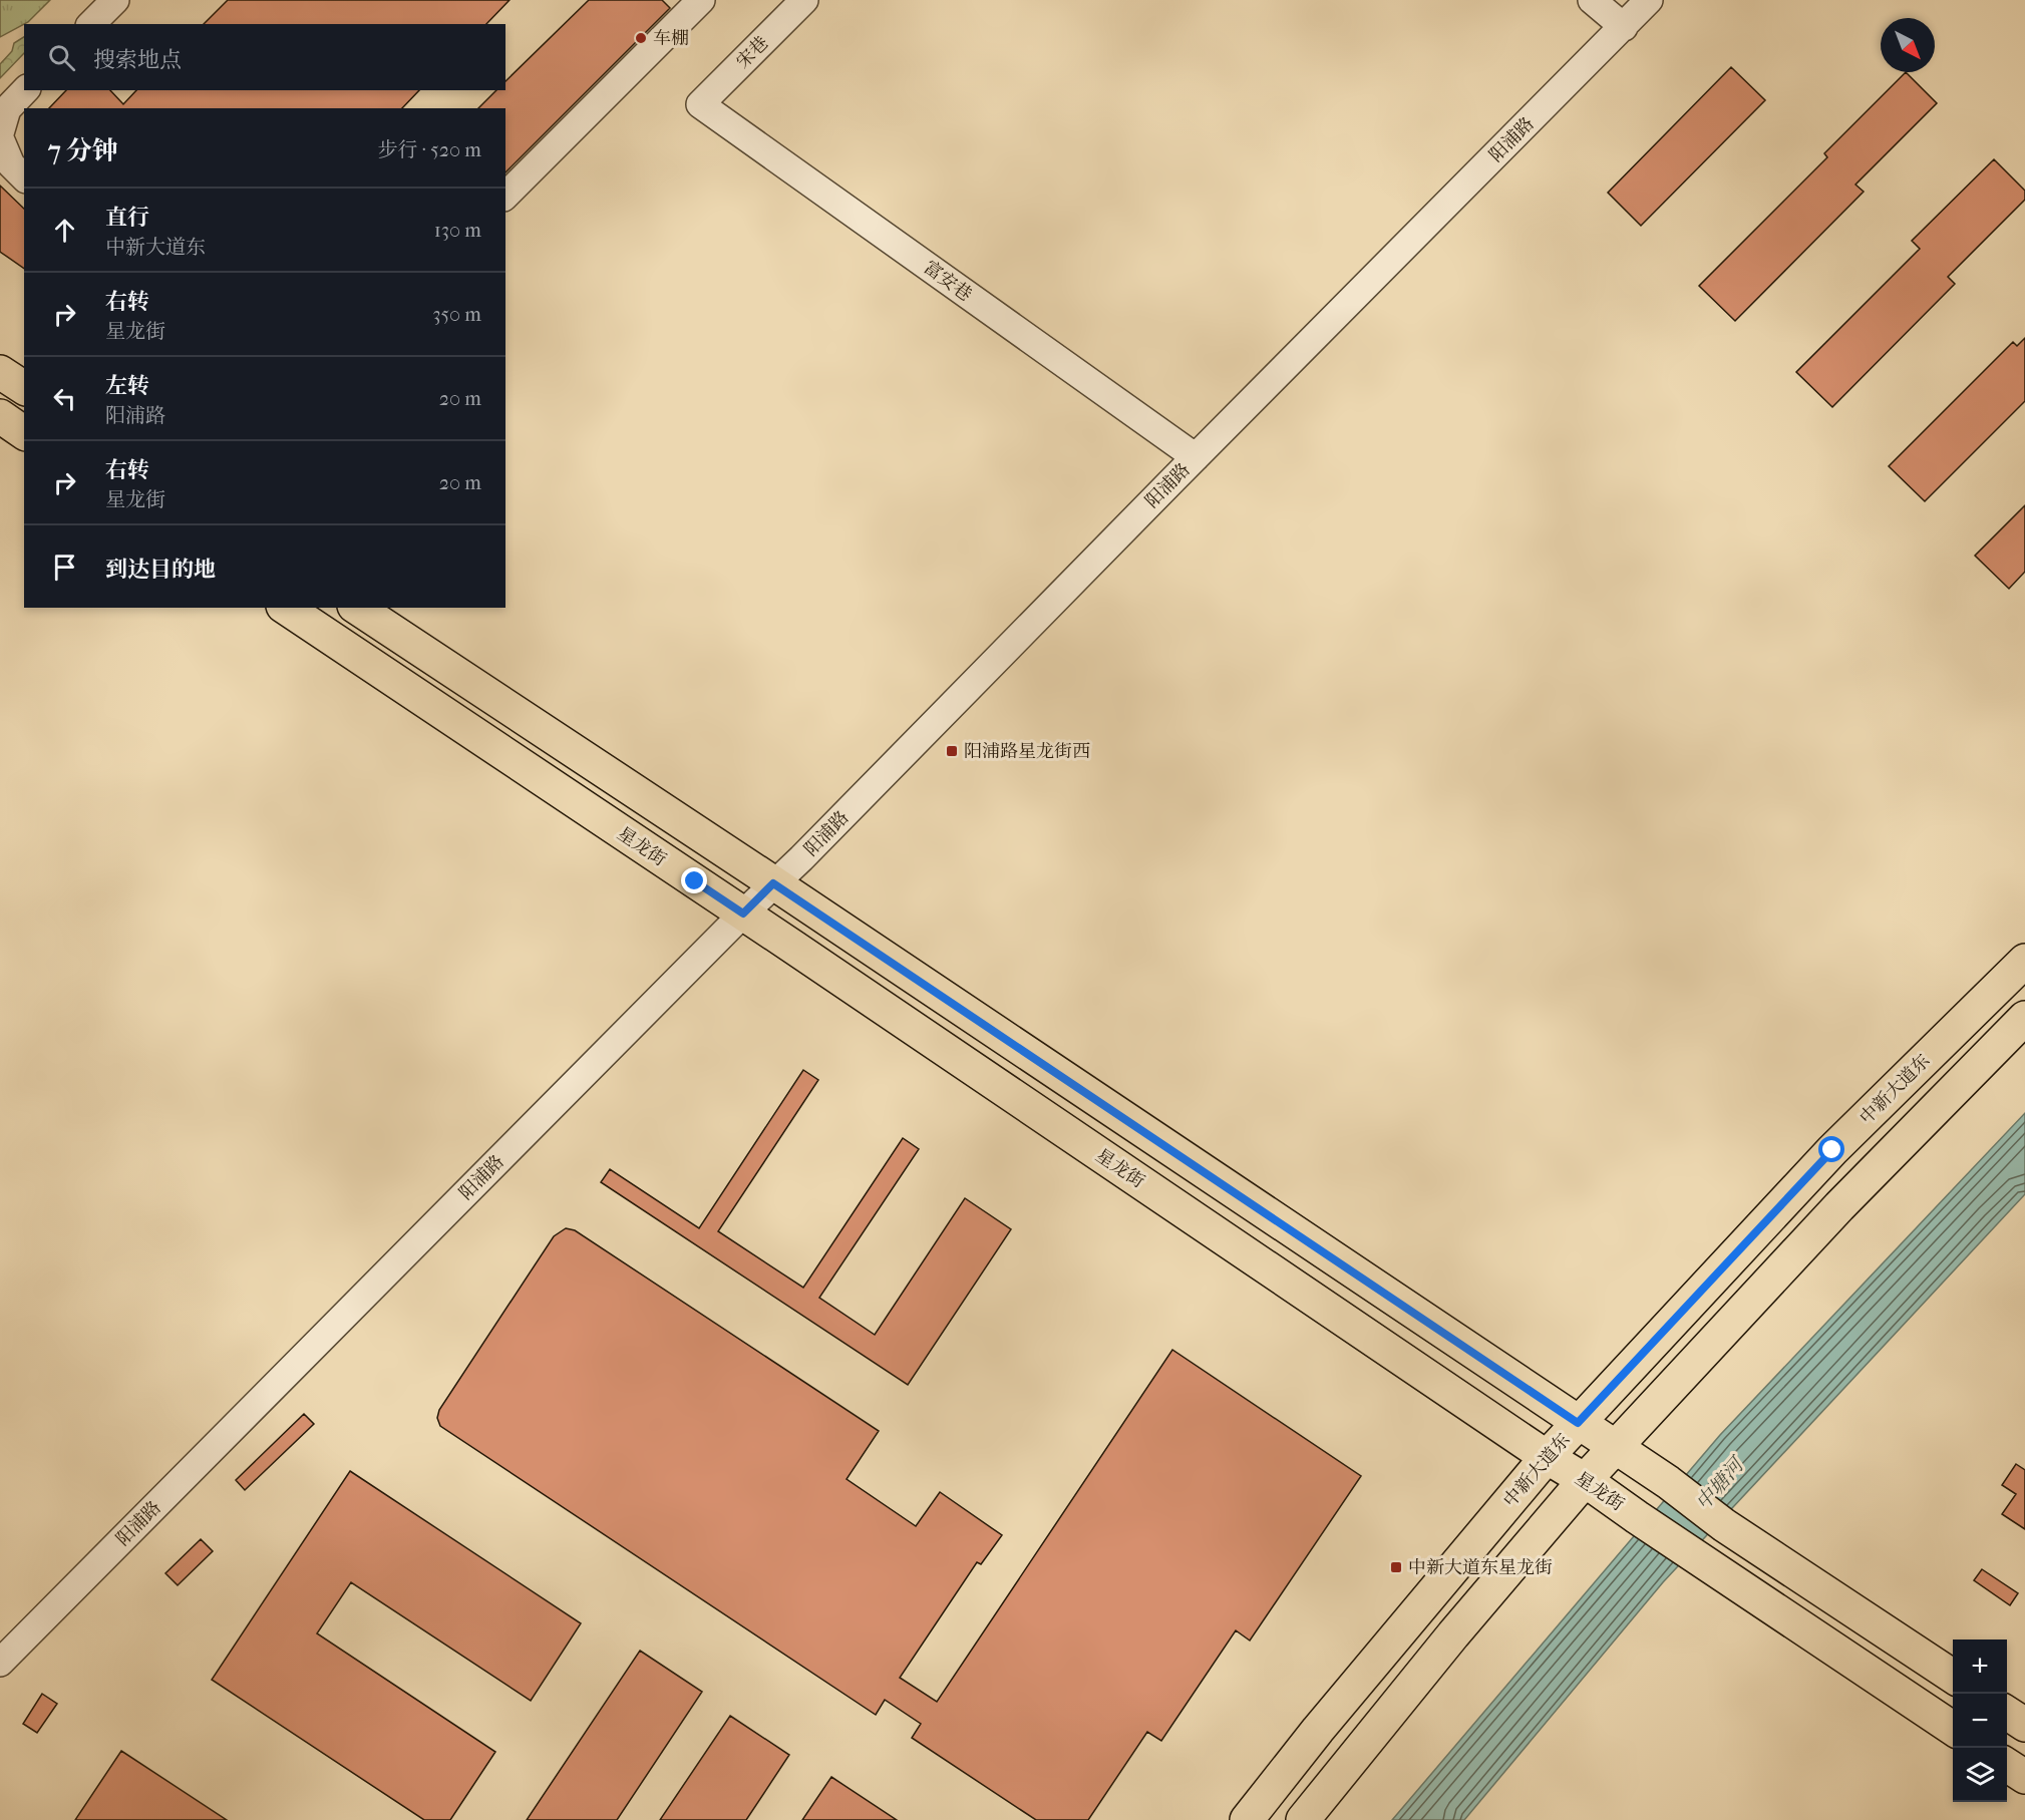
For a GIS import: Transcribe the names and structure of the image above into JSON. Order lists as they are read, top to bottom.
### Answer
{
  "streets": {
    "main road": ["星龙街", "中新大道东"],
    "street": ["宋巷", "阳浦路", "富安巷"]
  },
  "crossings": [
    ["宋巷", "富安巷"],
    ["阳浦路", "富安巷"],
    ["阳浦路", "星龙街"],
    ["星龙街", "中新大道东"]
  ],
  "water": ["中塘河"],
  "places": {
    "other": ["车棚"],
    "transit": ["阳浦路星龙街西", "中新大道东星龙街"]
  },
  "north": "bottom right",
  "page": {
    "search": "搜索地点",
    "heading": ["7 分钟", "步行 · 520 m"],
    "list": [
      ["直行", "中新大道东", "130 m"],
      ["右转", "星龙街", "350 m"],
      ["左转", "阳浦路", "20 m"],
      ["右转", "星龙街", "20 m"],
      "到达目的地"
    ],
    "map_buttons": ["+", "−"]
  }
}
